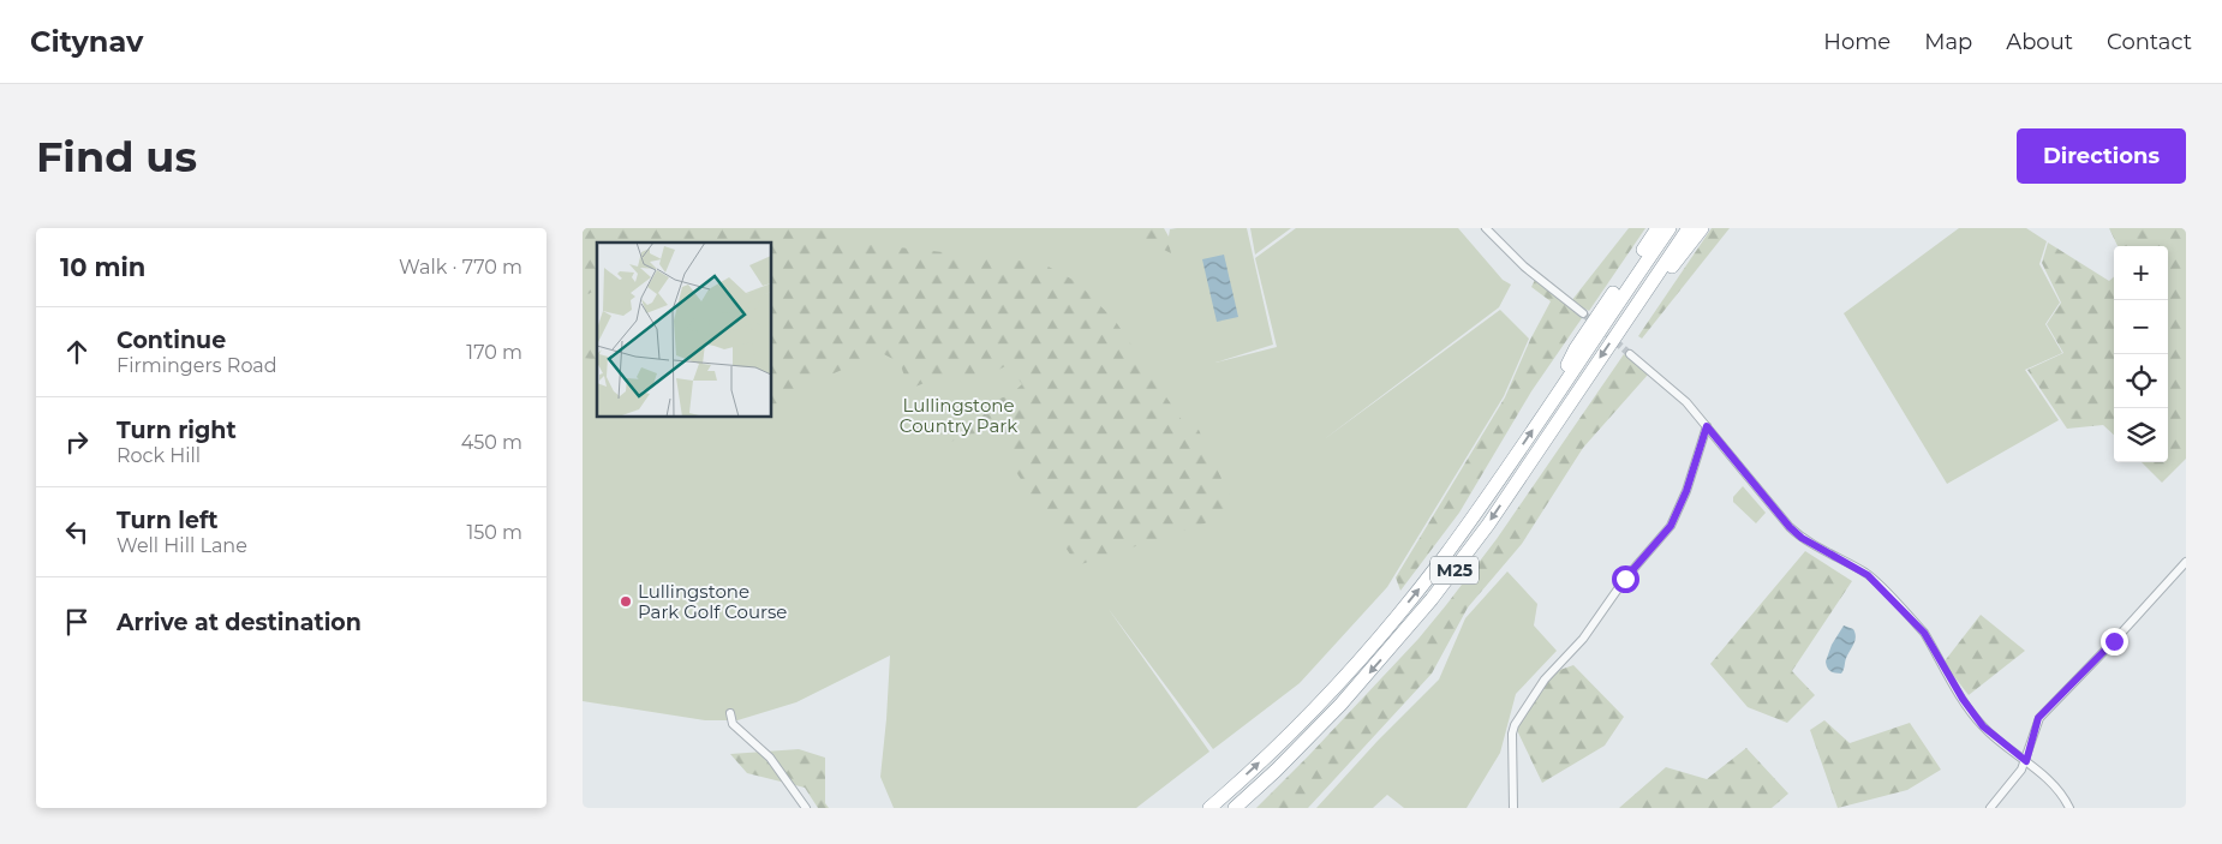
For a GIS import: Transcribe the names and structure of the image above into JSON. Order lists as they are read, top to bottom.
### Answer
{
  "streets": {
    "highway": ["M25"]
  },
  "parks": ["Lullingstone Country Park"],
  "places": ["Lullingstone Park Golf Course"],
  "page": {
    "header": "Citynav",
    "nav": [
      "Home",
      "Map",
      "About",
      "Contact"
    ],
    "buttons": "Directions",
    "title": "Find us",
    "heading": ["10 min", "Walk · 770 m"],
    "map_buttons": ["+", "−"],
    "list": [
      ["Continue", "Firmingers Road", "170 m"],
      ["Turn right", "Rock Hill", "450 m"],
      ["Turn left", "Well Hill Lane", "150 m"],
      "Arrive at destination"
    ]
  }
}
